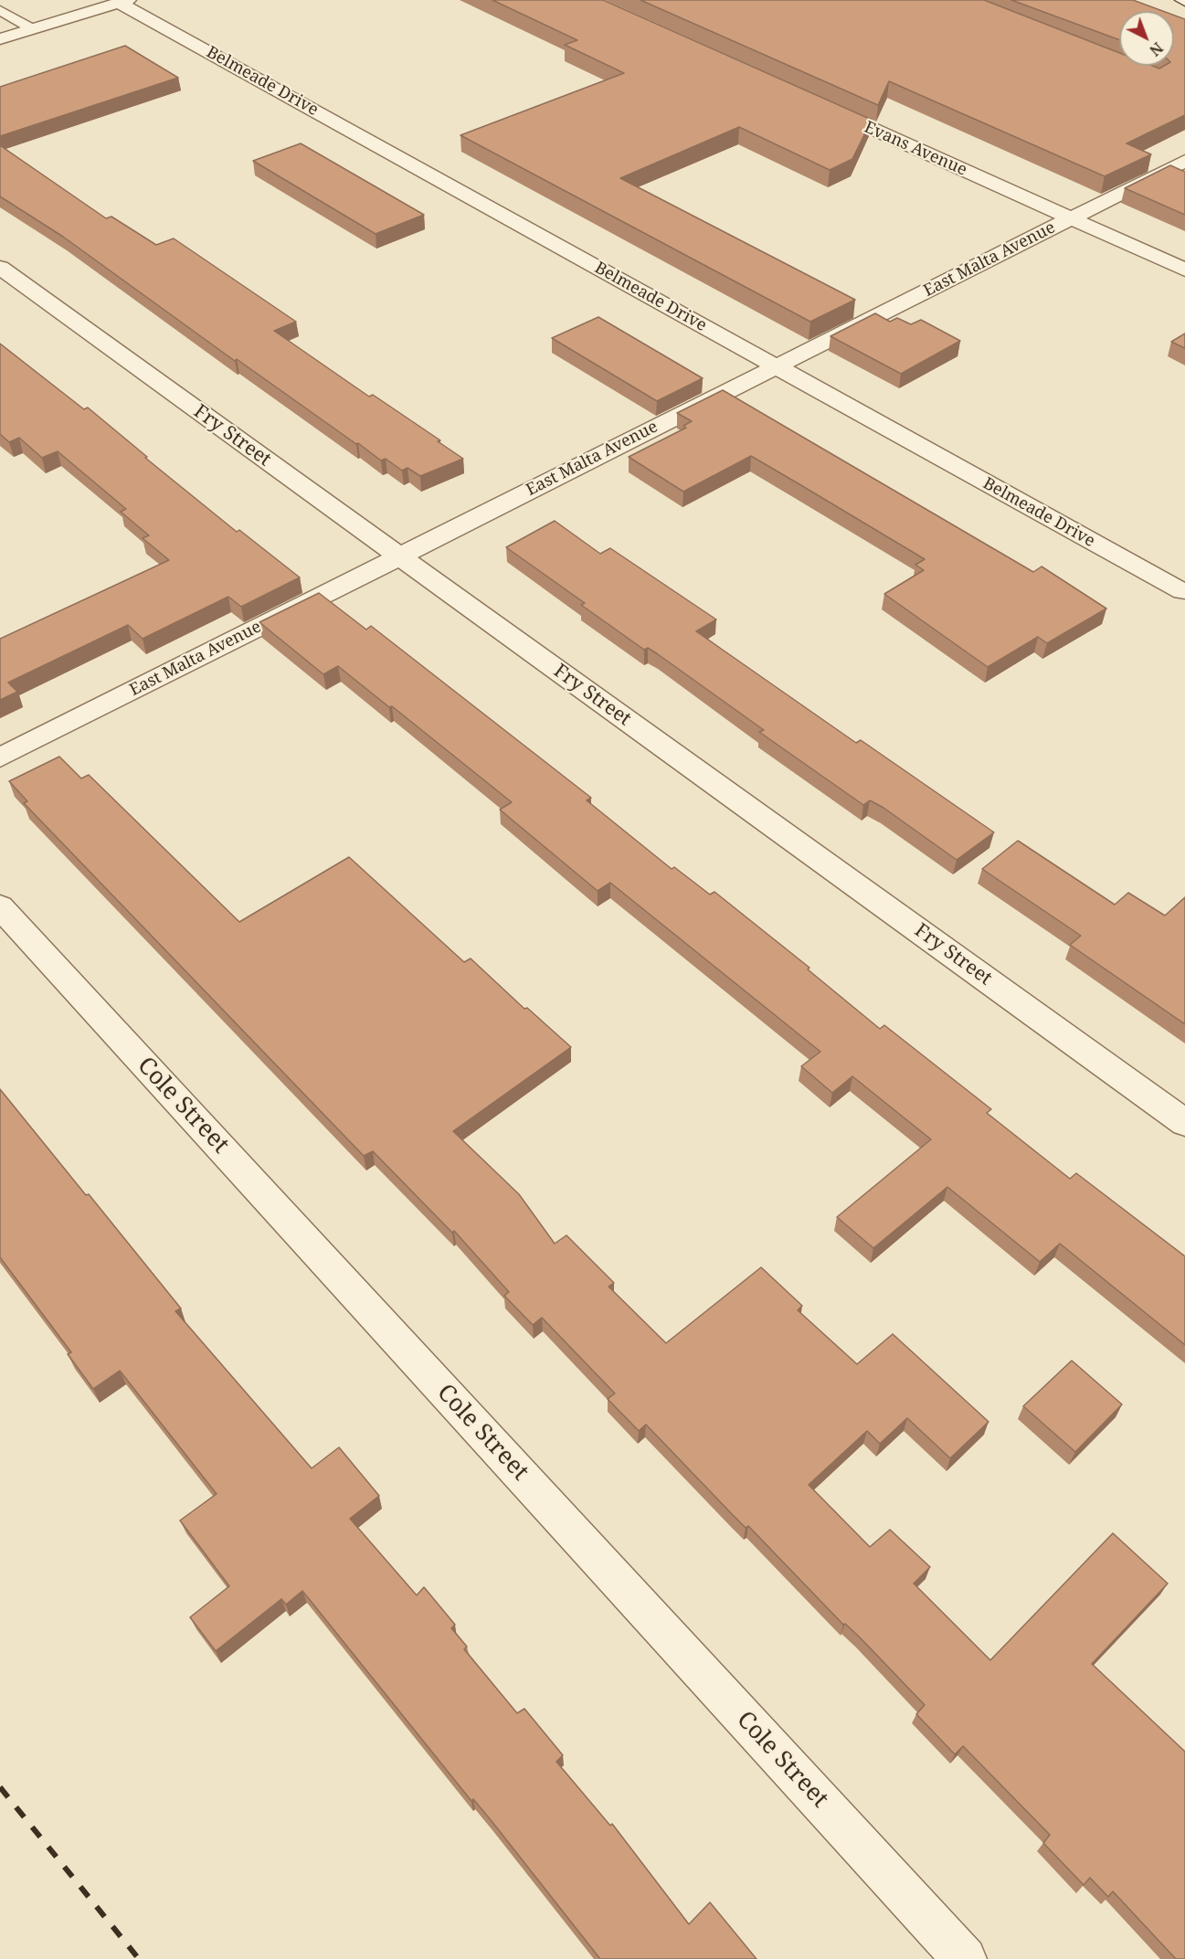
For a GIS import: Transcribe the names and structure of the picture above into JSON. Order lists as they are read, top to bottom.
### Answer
{
  "streets": {
    "street": [
      "Belmeade Drive",
      "Evans Avenue",
      "East Malta Avenue",
      "Fry Street",
      "Cole Street"
    ]
  },
  "crossings": [
    ["Belmeade Drive", "East Malta Avenue"],
    ["Evans Avenue", "East Malta Avenue"],
    ["East Malta Avenue", "Fry Street"]
  ],
  "north": "bottom right"
}
